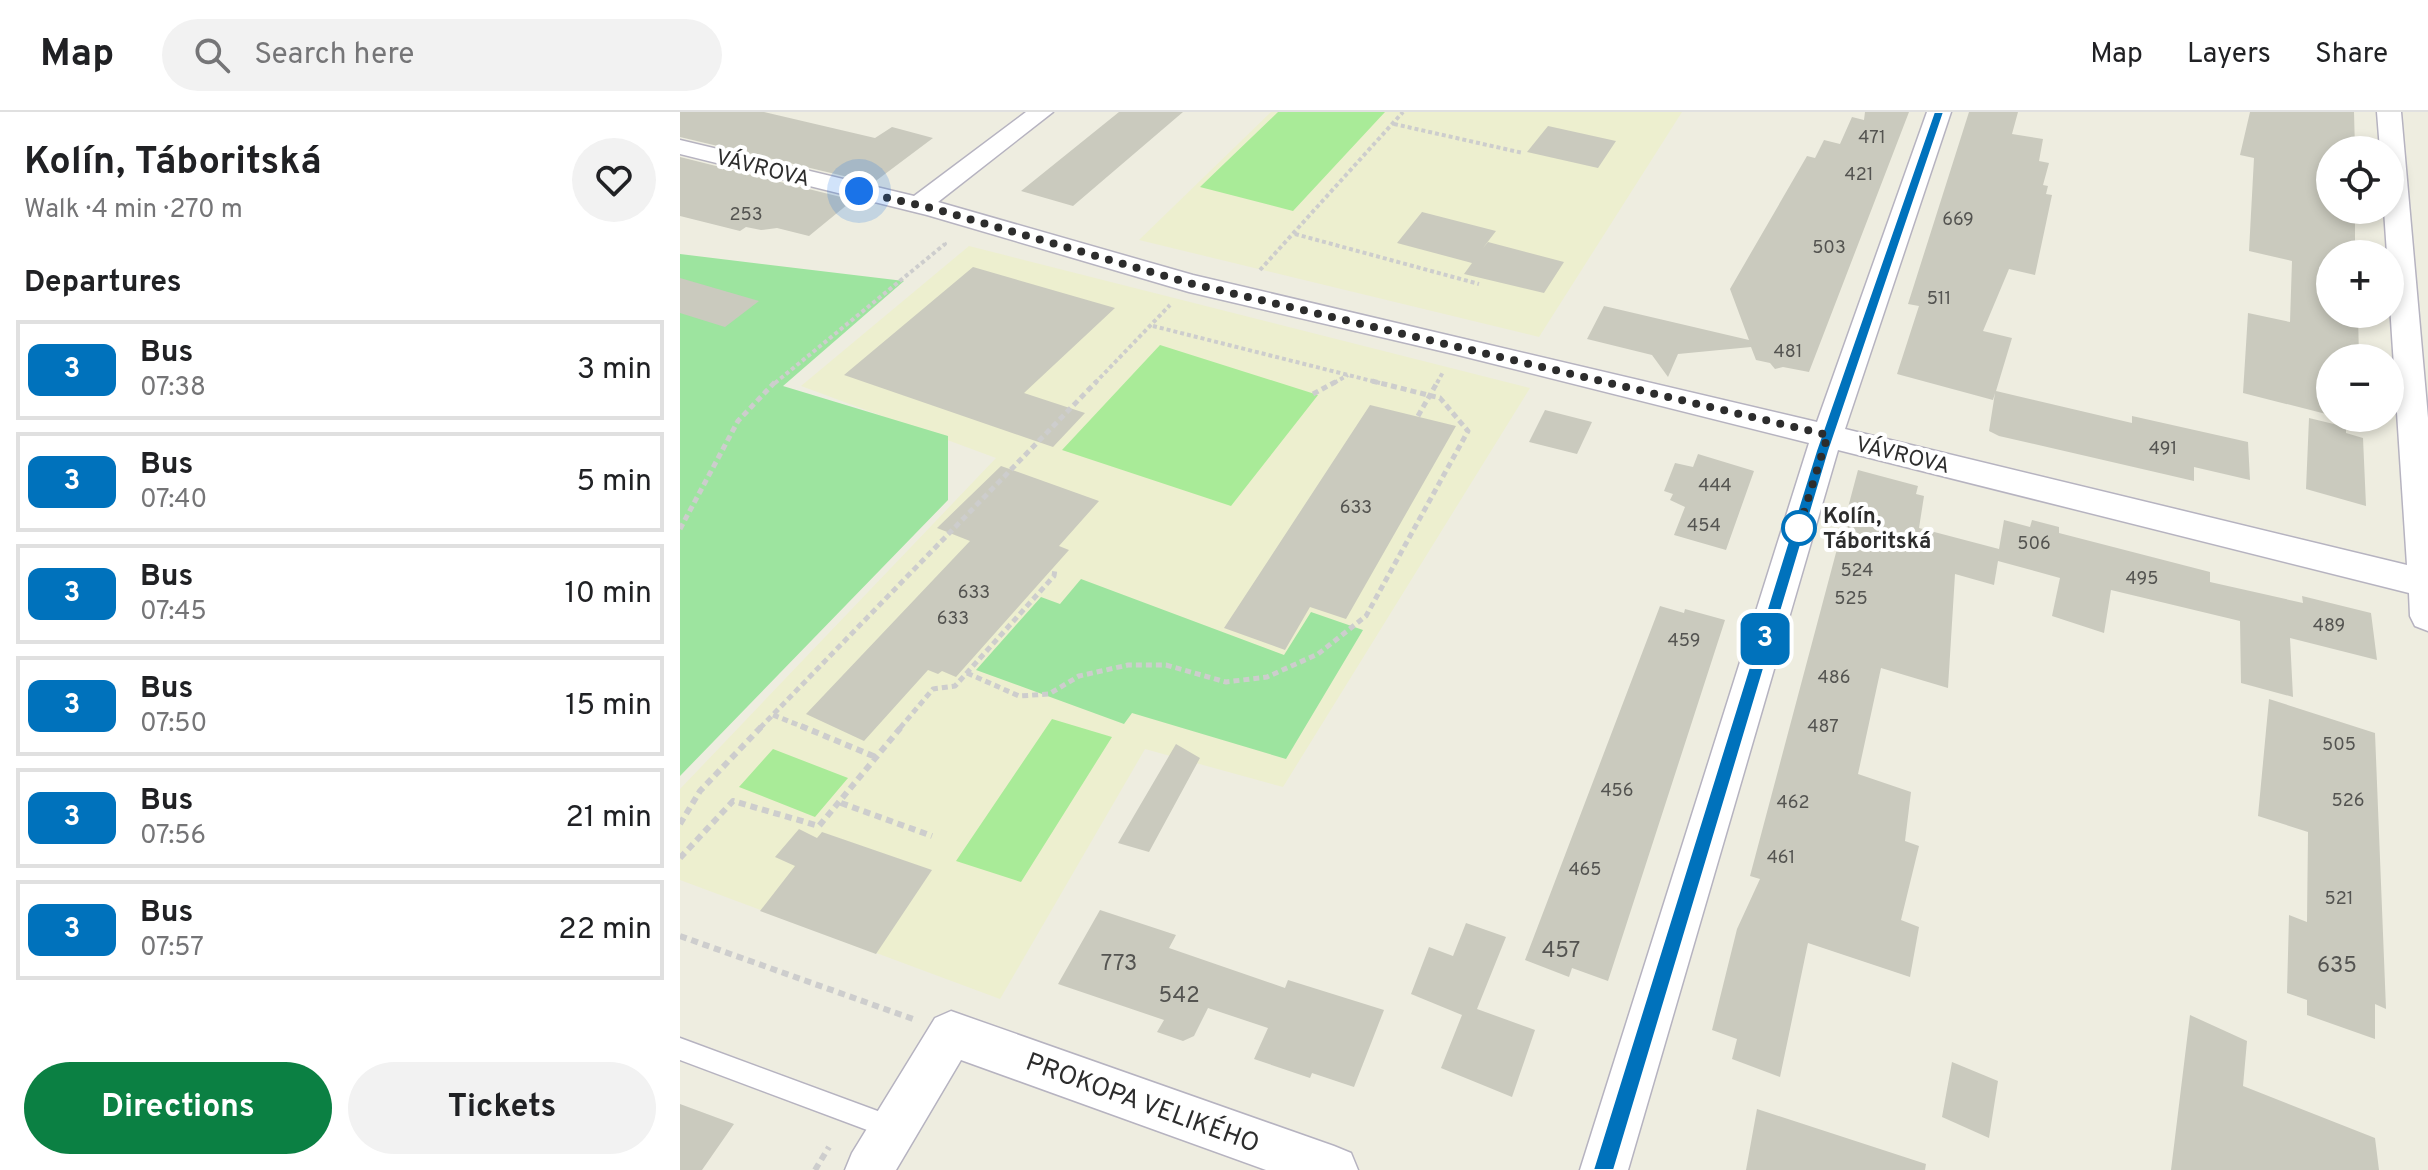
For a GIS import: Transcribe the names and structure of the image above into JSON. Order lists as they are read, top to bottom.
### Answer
{
  "streets": {
    "street": ["VÁVROVA", "PROKOPA VELIKÉHO"]
  },
  "places": ["Kolín, Táboritská"],
  "lines": ["bus line 3"],
  "house_numbers": [
    "471",
    "421",
    "253",
    "669",
    "503",
    "511",
    "481",
    "491",
    "444",
    "633",
    "454",
    "506",
    "524",
    "495",
    "633",
    "525",
    "633",
    "489",
    "459",
    "486",
    "487",
    "505",
    "456",
    "526",
    "462",
    "461",
    "465",
    "521",
    "457",
    "773",
    "635",
    "542"
  ],
  "page": {
    "header": "Map",
    "search": "Search here",
    "nav": ["Map", "Layers", "Share"],
    "heading": [
      ["Kolín, Táboritská", "Walk · 4 min · 270 m"],
      "Departures"
    ],
    "on_map": "3",
    "map_buttons": ["+", "−"],
    "list": [
      {
        "mark": "3",
        "name": "Bus",
        "note": "07:38",
        "value": "3 min"
      },
      {
        "mark": "3",
        "name": "Bus",
        "note": "07:40",
        "value": "5 min"
      },
      {
        "mark": "3",
        "name": "Bus",
        "note": "07:45",
        "value": "10 min"
      },
      {
        "mark": "3",
        "name": "Bus",
        "note": "07:50",
        "value": "15 min"
      },
      {
        "mark": "3",
        "name": "Bus",
        "note": "07:56",
        "value": "21 min"
      },
      {
        "mark": "3",
        "name": "Bus",
        "note": "07:57",
        "value": "22 min"
      }
    ],
    "buttons": ["Directions", "Tickets"]
  }
}
